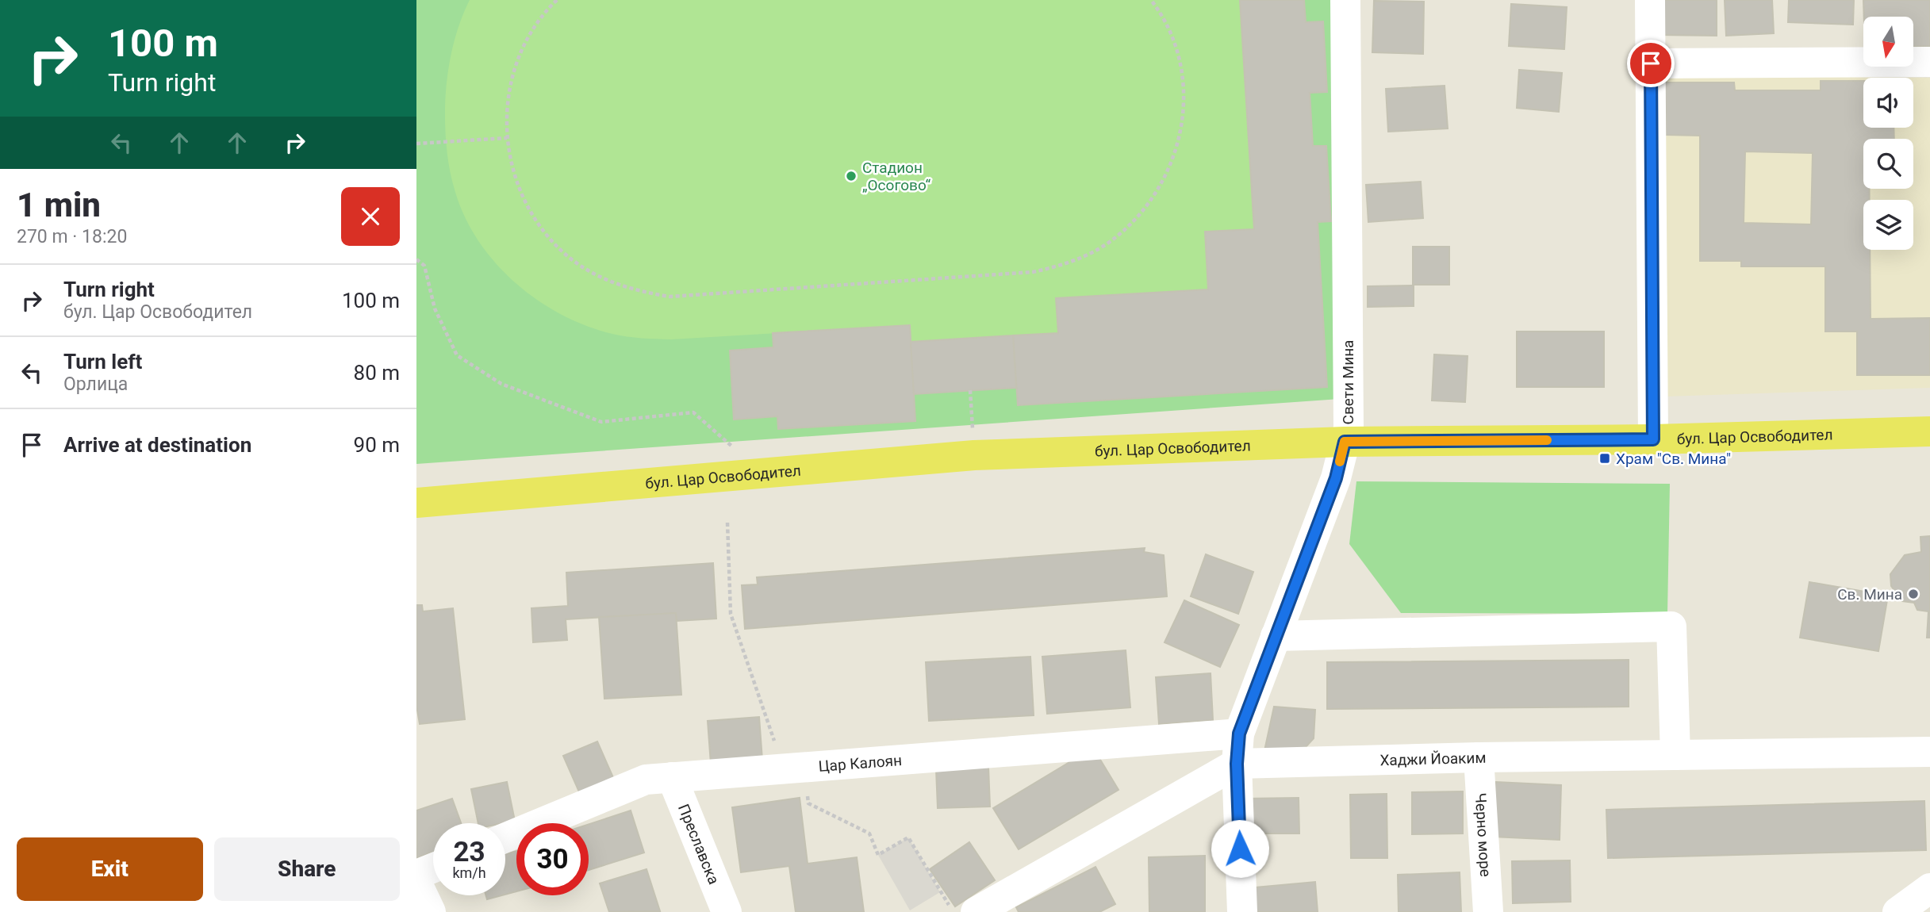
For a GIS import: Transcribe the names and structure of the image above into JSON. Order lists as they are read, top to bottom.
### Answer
{
  "streets": {
    "main road": ["бул. Цар Освободител"],
    "street": [
      "Свети Мина",
      "Хаджи Йоаким",
      "Цар Калоян",
      "Черно море",
      "Преславска"
    ]
  },
  "crossings": [
    ["Свети Мина", "бул. Цар Освободител"],
    ["Свети Мина", "Хаджи Йоаким"],
    ["Свети Мина", "Цар Калоян"],
    ["Хаджи Йоаким", "Черно море"],
    ["Цар Калоян", "Преславска"]
  ],
  "places": {
    "other": ["Стадион „Осогово“", "Св. Мина"],
    "transit": ["Храм \"Св. Мина\""]
  },
  "north": "bottom",
  "page": {
    "turn": ["100 m", "Turn right"],
    "heading": ["1 min", "270 m · 18:20"],
    "list": [
      {
        "name": "Turn right",
        "note": "бул. Цар Освободител",
        "value": "100 m"
      },
      {
        "name": "Turn left",
        "note": "Орлица",
        "value": "80 m"
      },
      {
        "name": "Arrive at destination",
        "value": "90 m"
      }
    ],
    "speed": "23 km/h",
    "limit": "30",
    "buttons": ["Exit", "Share"]
  }
}
